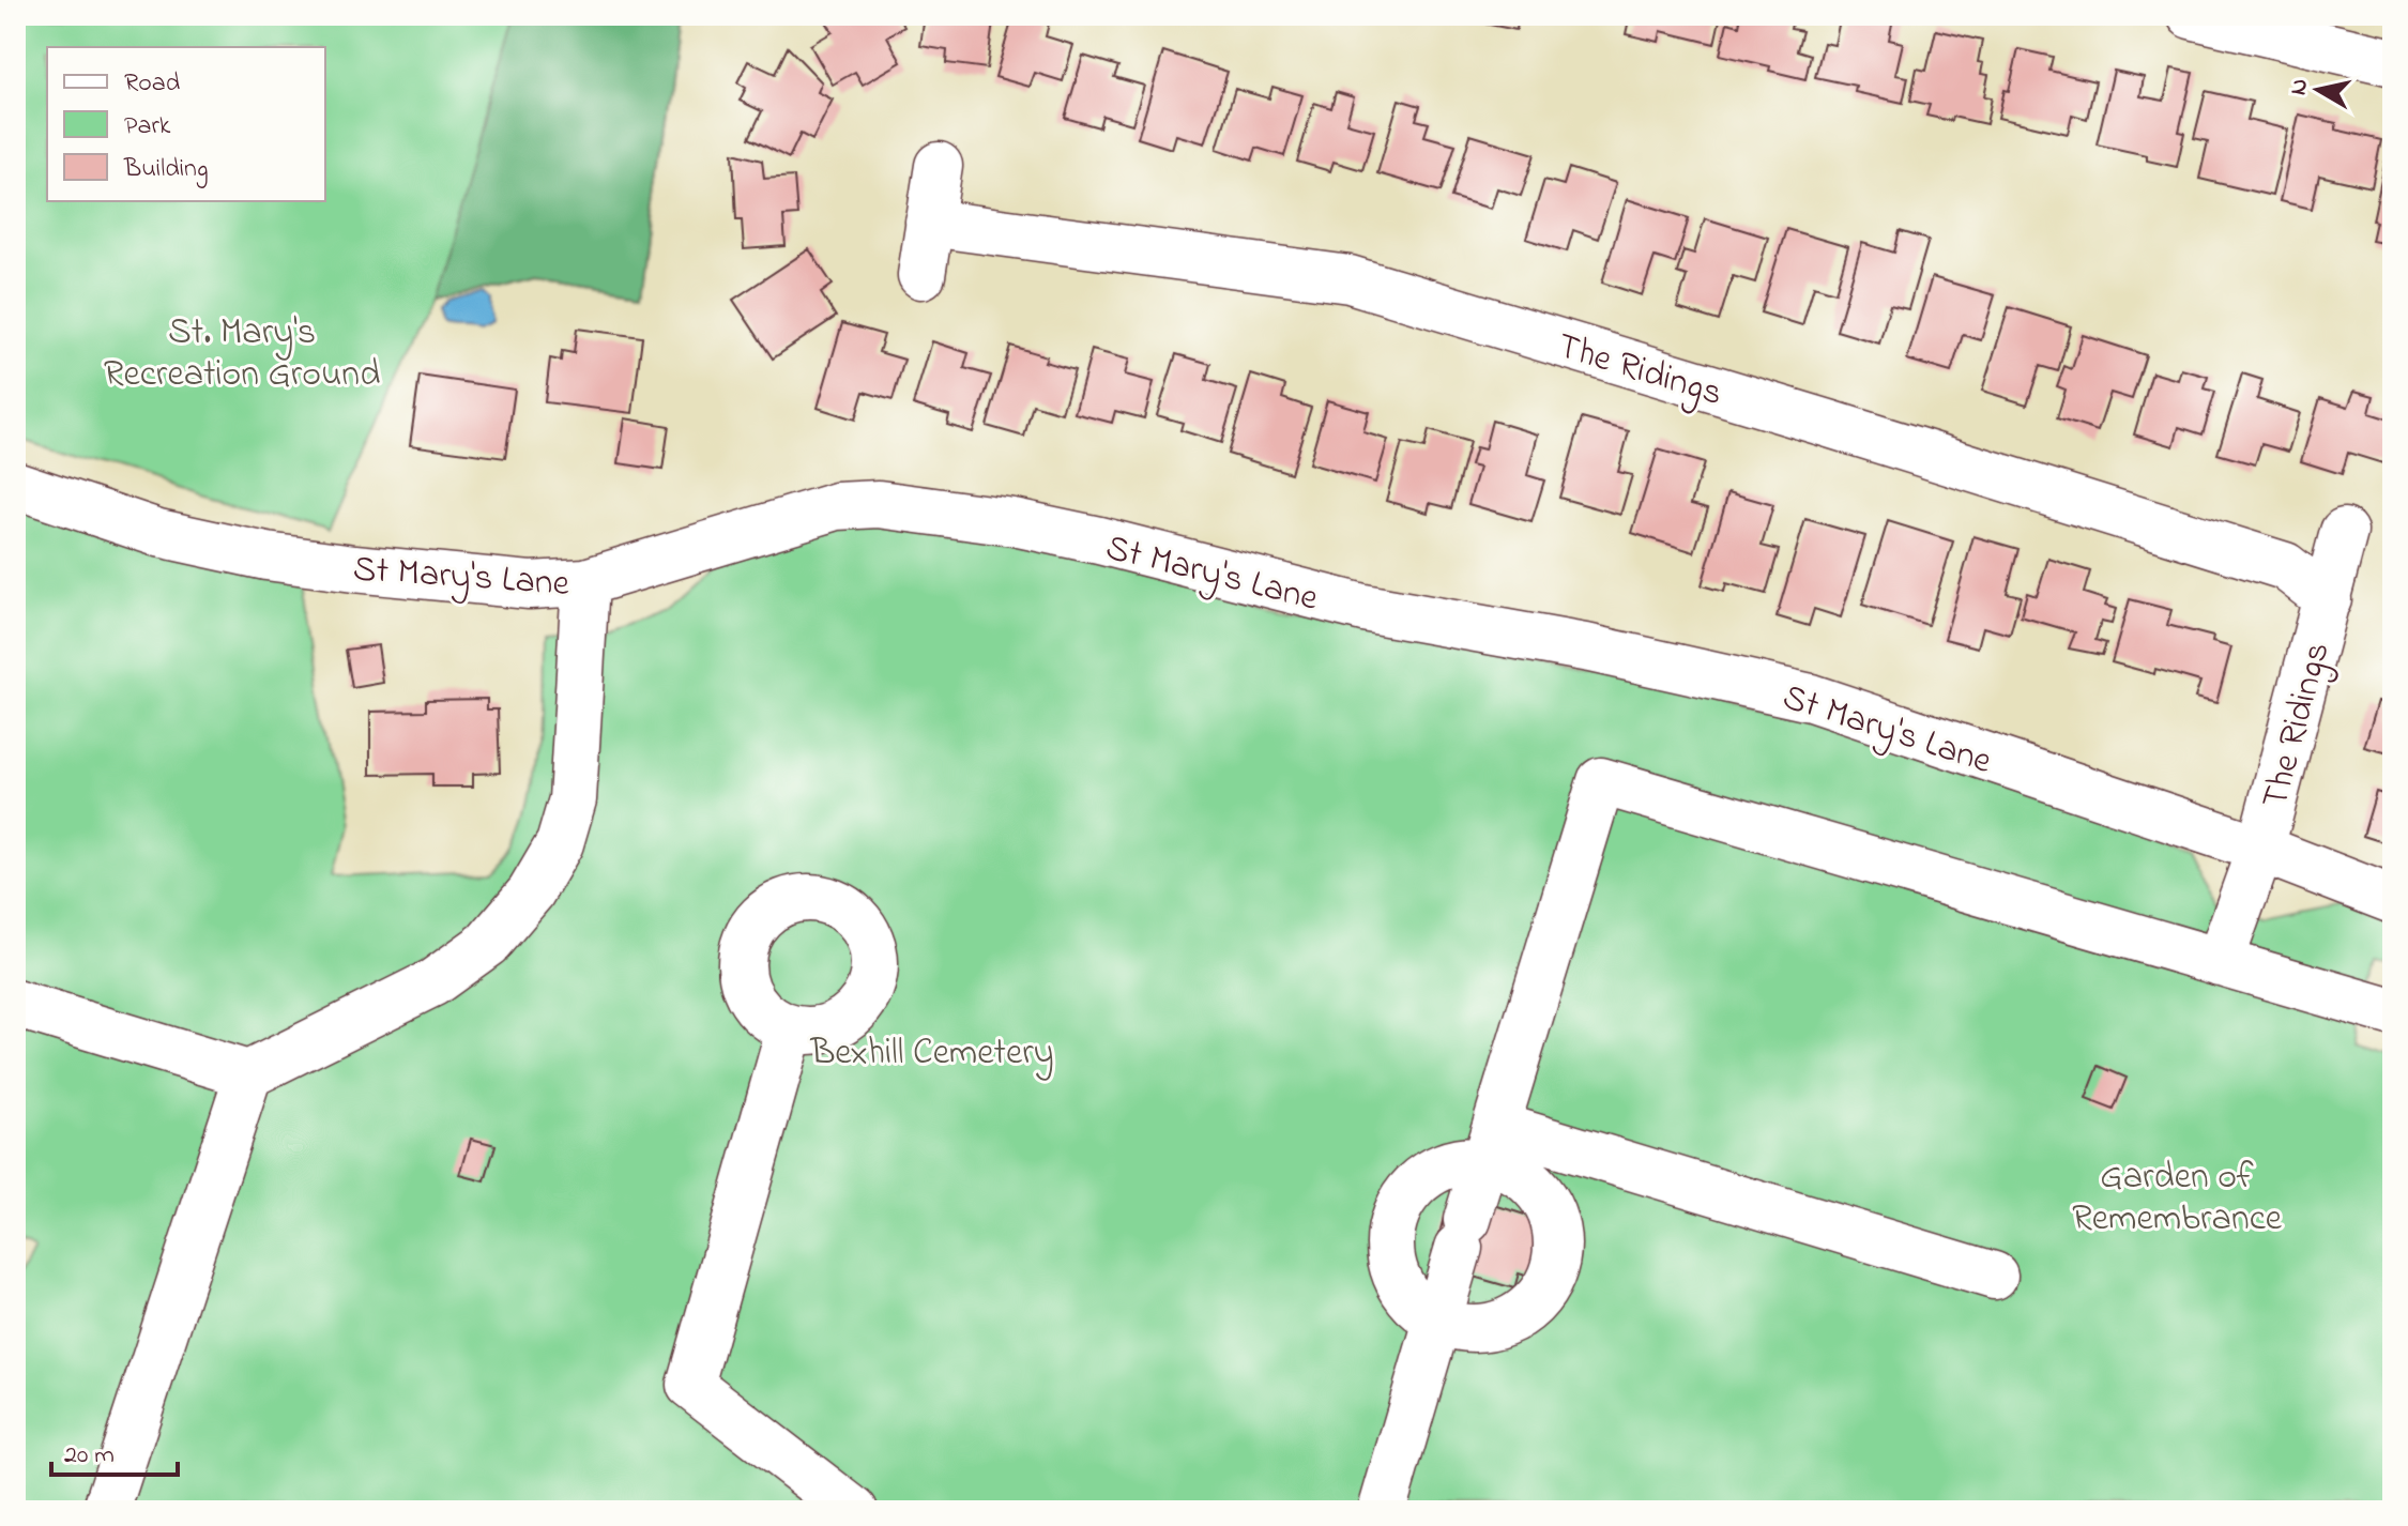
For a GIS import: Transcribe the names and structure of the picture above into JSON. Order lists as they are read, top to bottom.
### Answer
{
  "streets": {
    "street": ["The Ridings", "St Mary's Lane"]
  },
  "crossings": [
    ["The Ridings", "St Mary's Lane"]
  ],
  "parks": ["St. Mary's Recreation Ground", "Bexhill Cemetery", "Garden of Remembrance"],
  "legend": ["Road", "Park", "Building"],
  "scale_bar": "20 m",
  "north": "left"
}
